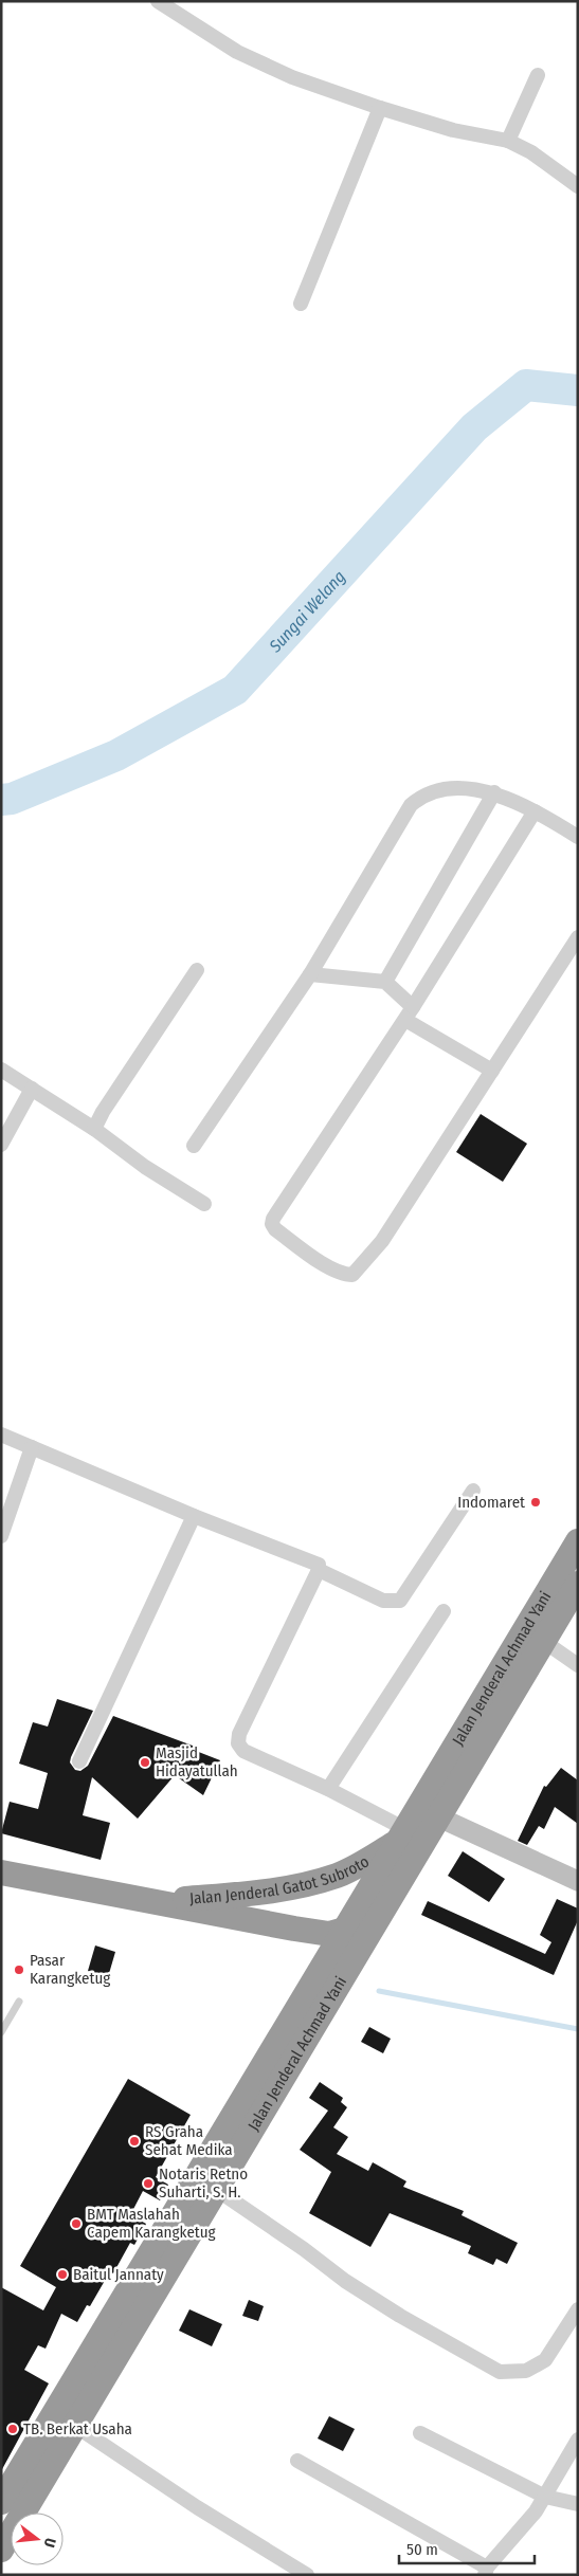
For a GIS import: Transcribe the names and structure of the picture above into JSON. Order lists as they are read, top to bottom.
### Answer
{
  "streets": {
    "highway": ["Jalan Jenderal Achmad Yani", "Jalan Jenderal Gatot Subroto"]
  },
  "crossings": [
    ["Jalan Jenderal Achmad Yani", "Jalan Jenderal Gatot Subroto"]
  ],
  "water": ["Sungai Welang"],
  "places": [
    "Indomaret",
    "Masjid Hidayatullah",
    "Pasar Karangketug",
    "RS Graha Sehat Medika",
    "Notaris Retno Suharti, S. H.",
    "BMT Maslahah Capem Karangketug",
    "Baitul Jannaty",
    "TB. Berkat Usaha"
  ],
  "scale_bar": "50 m",
  "north": "right"
}
